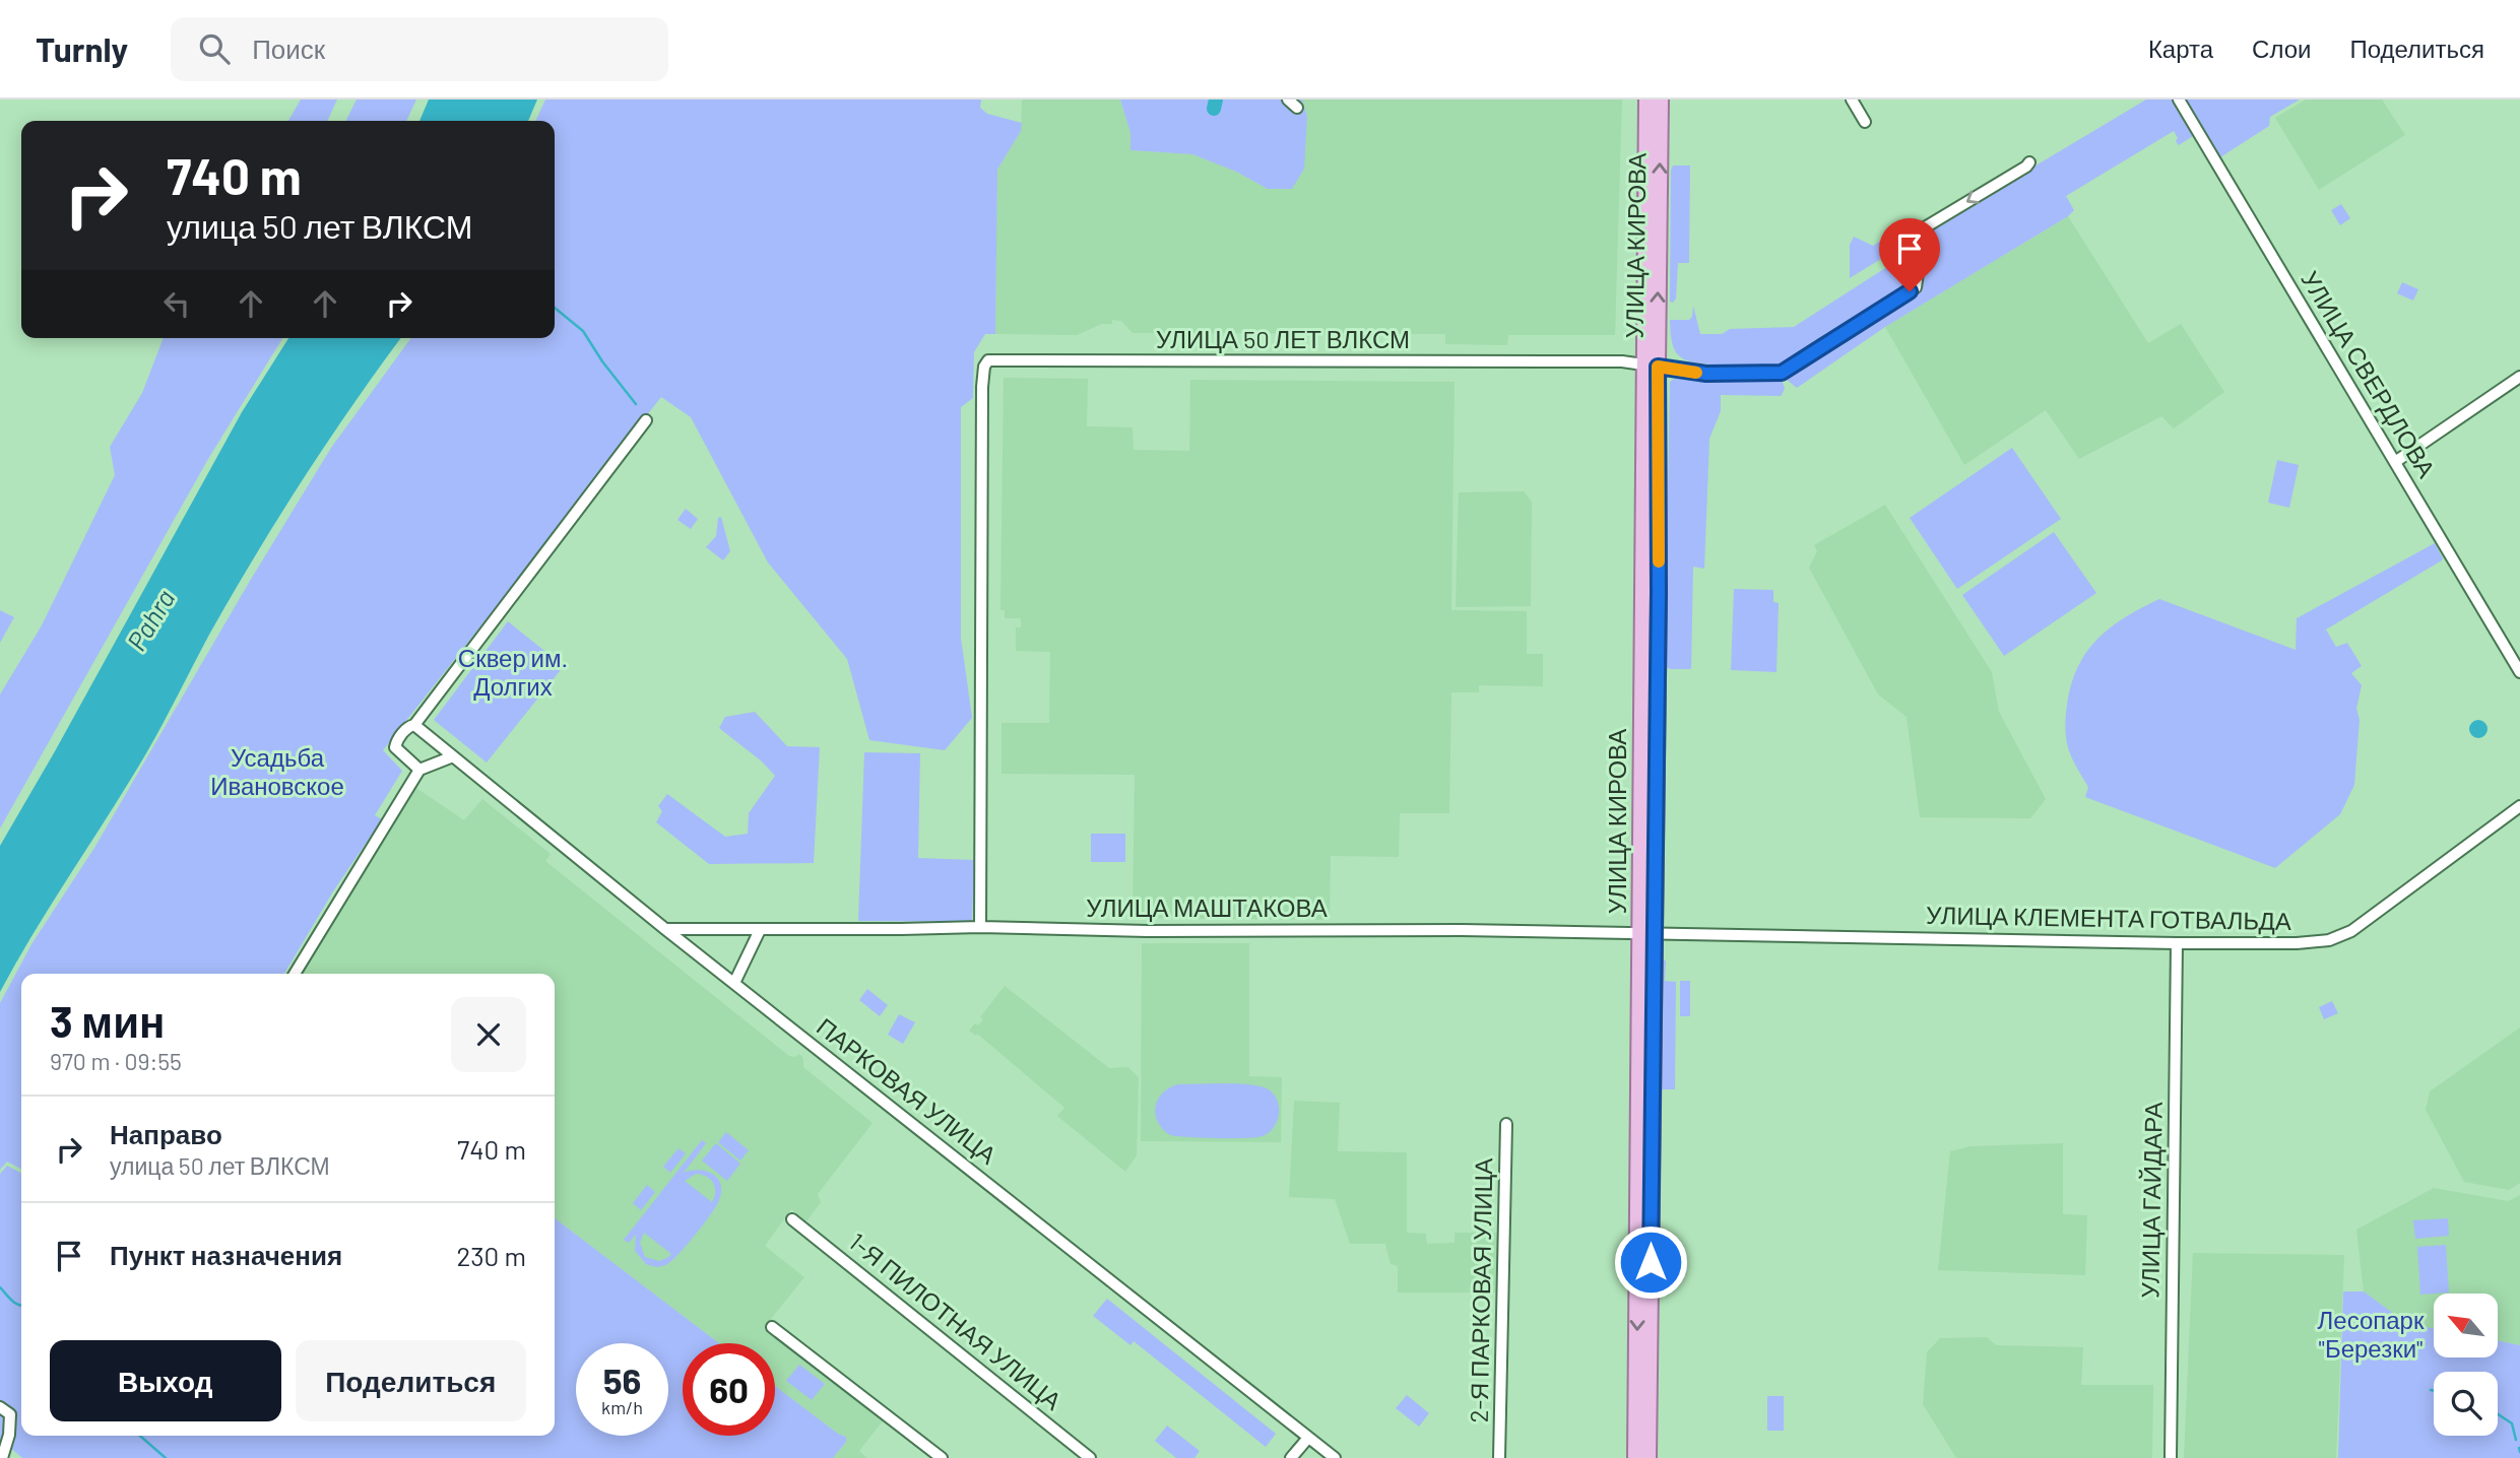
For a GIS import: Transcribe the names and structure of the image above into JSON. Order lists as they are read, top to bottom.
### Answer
{
  "streets": {
    "main road": ["УЛИЦА КИРОВА"],
    "street": [
      "УЛИЦА 50 ЛЕТ ВЛКСМ",
      "УЛИЦА СВЕРДЛОВА",
      "УЛИЦА МАШТАКОВА",
      "УЛИЦА КЛЕМЕНТА ГОТВАЛЬДА",
      "ПАРКОВАЯ УЛИЦА",
      "УЛИЦА ГАЙДАРА",
      "2-Я ПАРКОВАЯ УЛИЦА",
      "1-Я ПИЛОТНАЯ УЛИЦА"
    ]
  },
  "crossings": [
    ["УЛИЦА КИРОВА", "УЛИЦА 50 ЛЕТ ВЛКСМ"],
    ["УЛИЦА КИРОВА", "УЛИЦА МАШТАКОВА"],
    ["УЛИЦА КИРОВА", "УЛИЦА КЛЕМЕНТА ГОТВАЛЬДА"],
    ["УЛИЦА 50 ЛЕТ ВЛКСМ", "УЛИЦА МАШТАКОВА"],
    ["УЛИЦА МАШТАКОВА", "УЛИЦА КЛЕМЕНТА ГОТВАЛЬДА"],
    ["УЛИЦА МАШТАКОВА", "ПАРКОВАЯ УЛИЦА"],
    ["УЛИЦА КЛЕМЕНТА ГОТВАЛЬДА", "УЛИЦА ГАЙДАРА"]
  ],
  "water": ["Pahra"],
  "parks": ["Сквер им. Долгих", "Усадьба Ивановское", "Лесопарк \"Березки\""],
  "north": "top left",
  "page": {
    "header": "Turnly",
    "search": "Поиск",
    "nav": ["Карта", "Слои", "Поделиться"],
    "turn": ["740 m", "улица 50 лет ВЛКСМ"],
    "heading": ["3 мин", "970 m · 09:55"],
    "list": [
      {
        "name": "Направо",
        "note": "улица 50 лет ВЛКСМ",
        "value": "740 m"
      },
      {
        "name": "Пункт назначения",
        "value": "230 m"
      }
    ],
    "buttons": ["Выход", "Поделиться"],
    "speed": "56 km/h",
    "limit": "60"
  }
}
